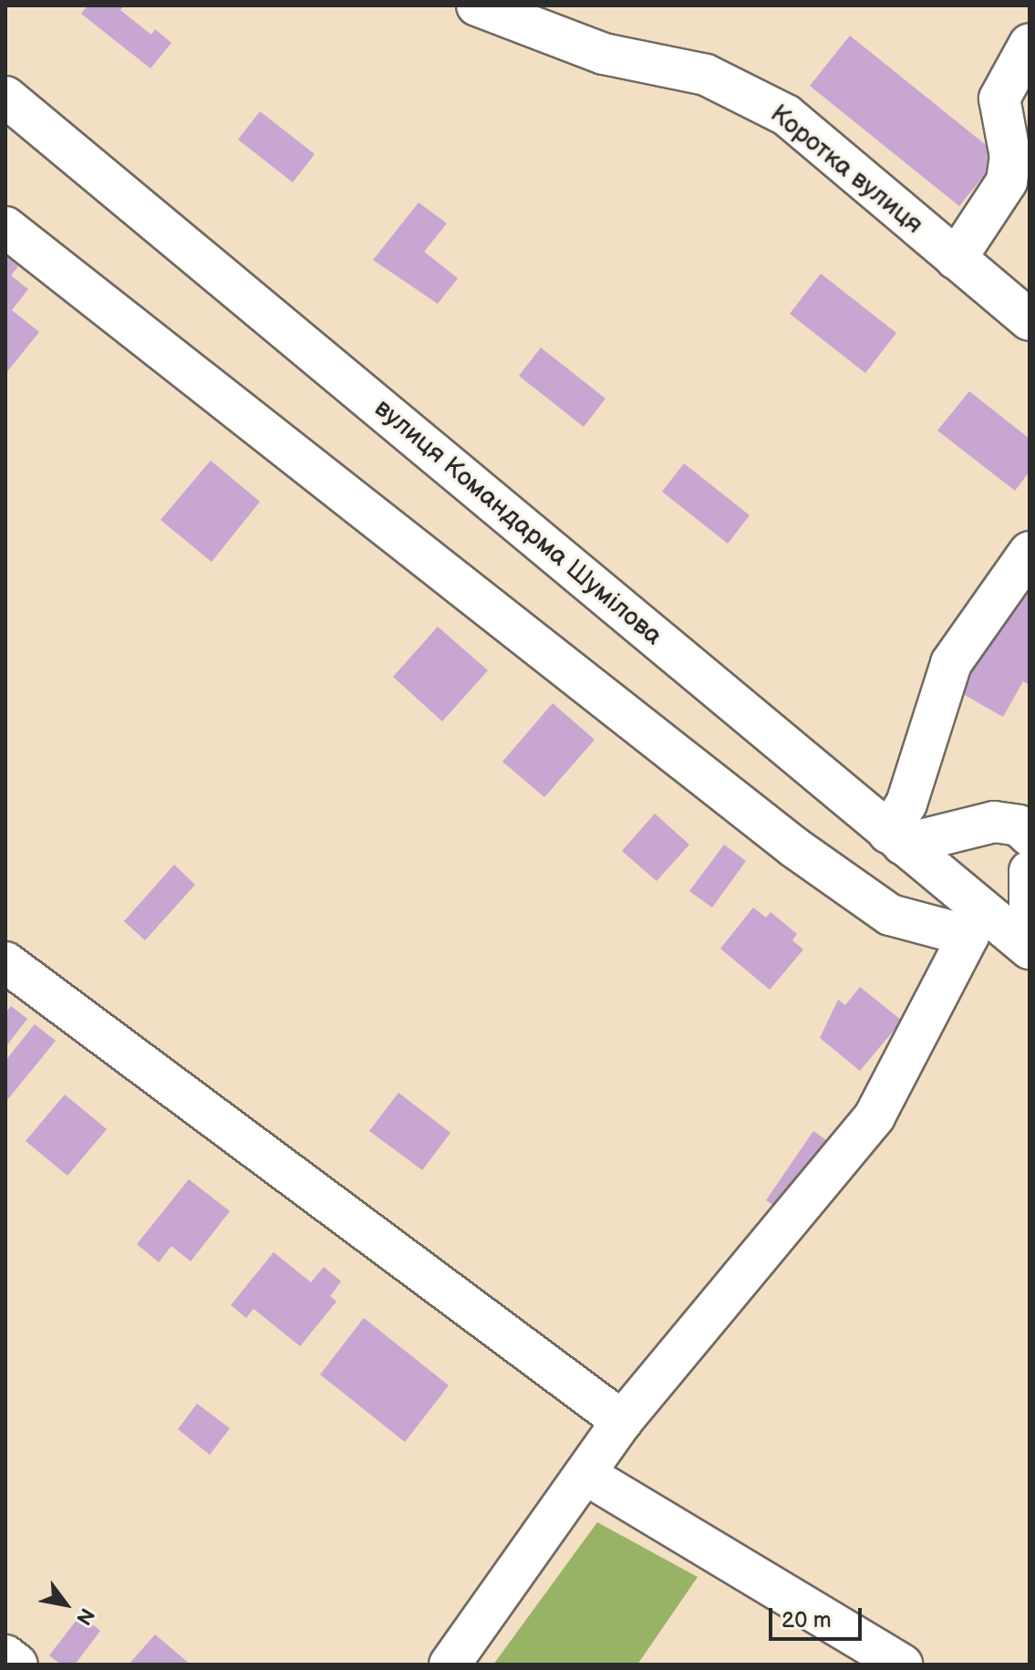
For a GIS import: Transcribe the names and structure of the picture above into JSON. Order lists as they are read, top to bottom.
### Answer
{
  "streets": {
    "street": ["Коротка вулиця", "вулиця Командарма Шумілова"]
  },
  "scale_bar": "20 m",
  "north": "bottom right"
}
